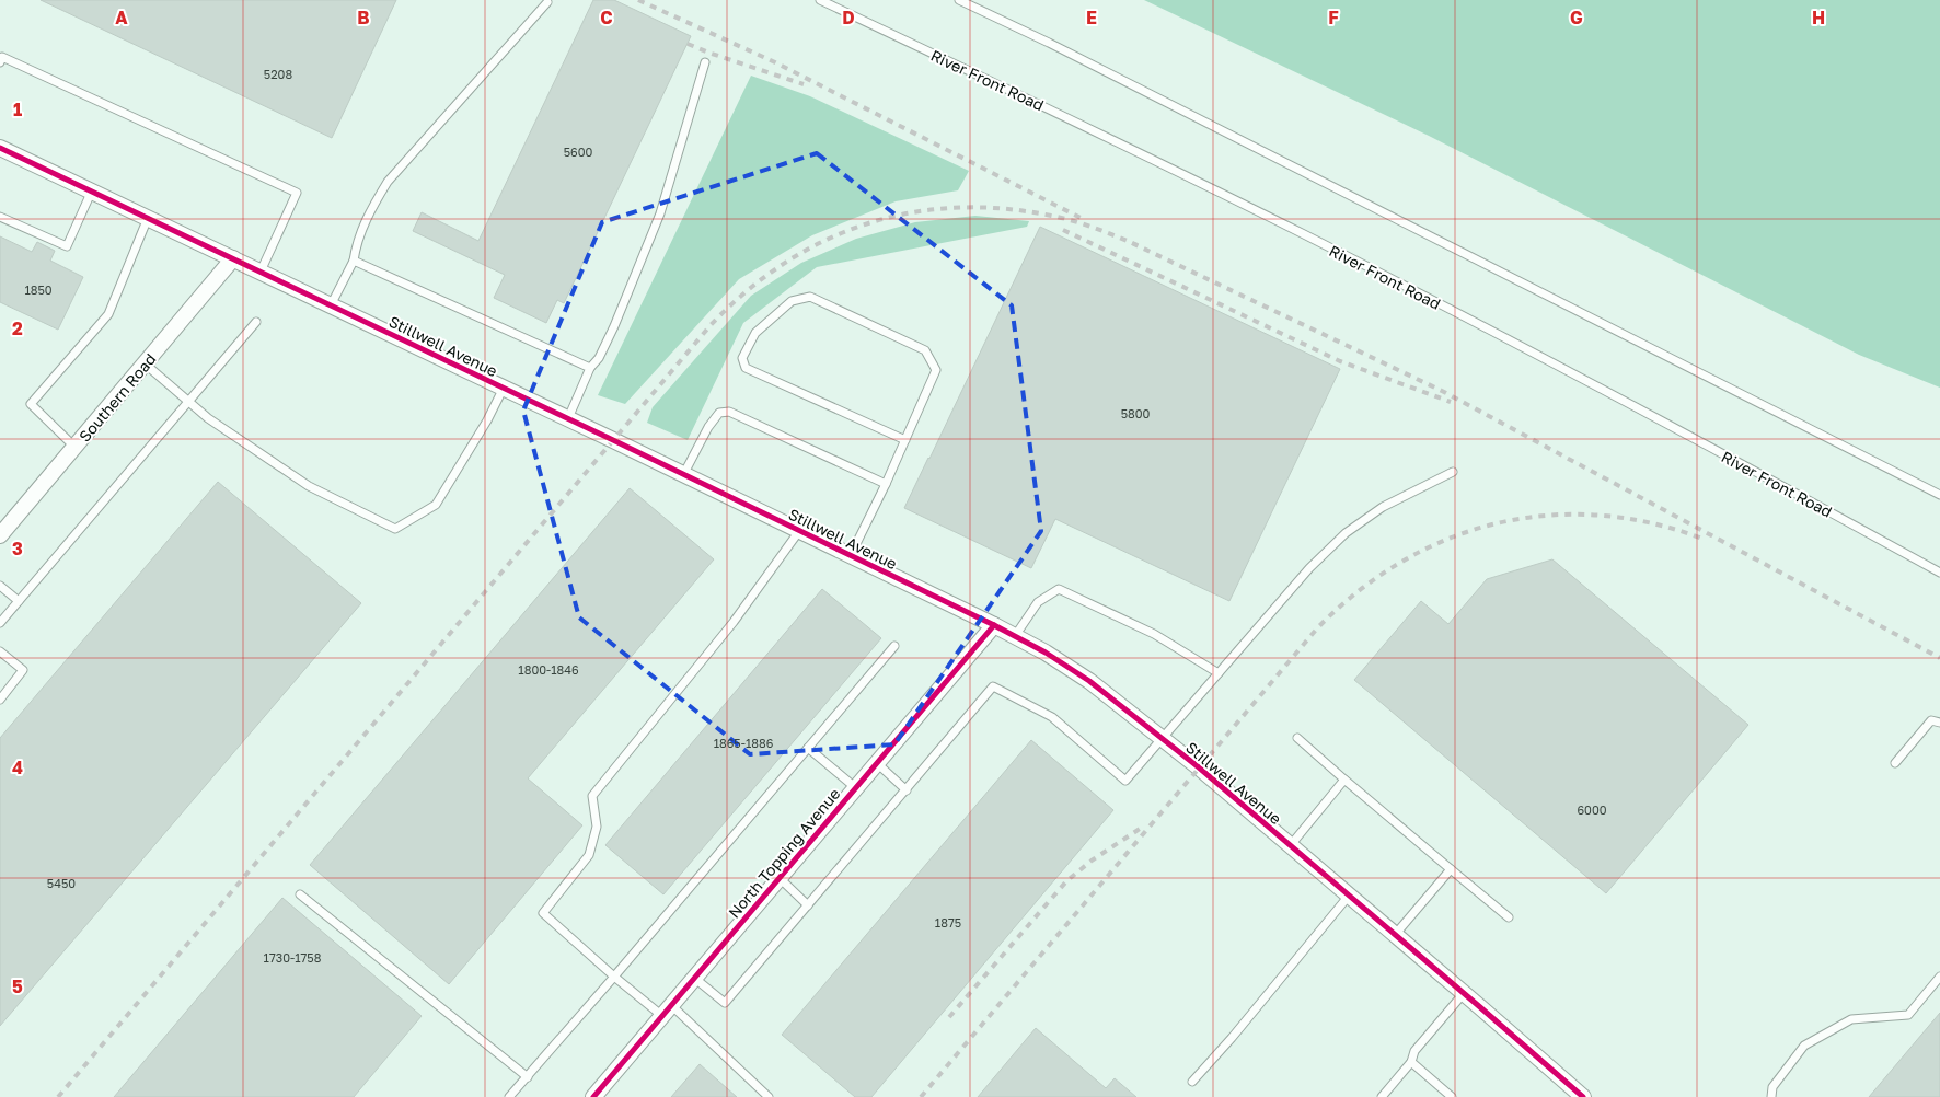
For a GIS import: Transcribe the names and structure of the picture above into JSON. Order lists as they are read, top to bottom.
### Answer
{
  "streets": {
    "street": ["Stillwell Avenue", "Southern Road", "North Topping Avenue"],
    "lane": ["River Front Road"]
  },
  "crossings": [
    ["Stillwell Avenue", "Southern Road"],
    ["Stillwell Avenue", "North Topping Avenue"]
  ],
  "house_numbers": [
    "5208",
    "5600",
    "1850",
    "5800",
    "1800-1846",
    "1865-1886",
    "6000",
    "5450",
    "1875",
    "1730-1758"
  ],
  "grid": {
    "columns": [
      "A",
      "B",
      "C",
      "D",
      "E",
      "F",
      "G",
      "H"
    ],
    "rows": [
      "1",
      "2",
      "3",
      "4",
      "5"
    ]
  }
}
